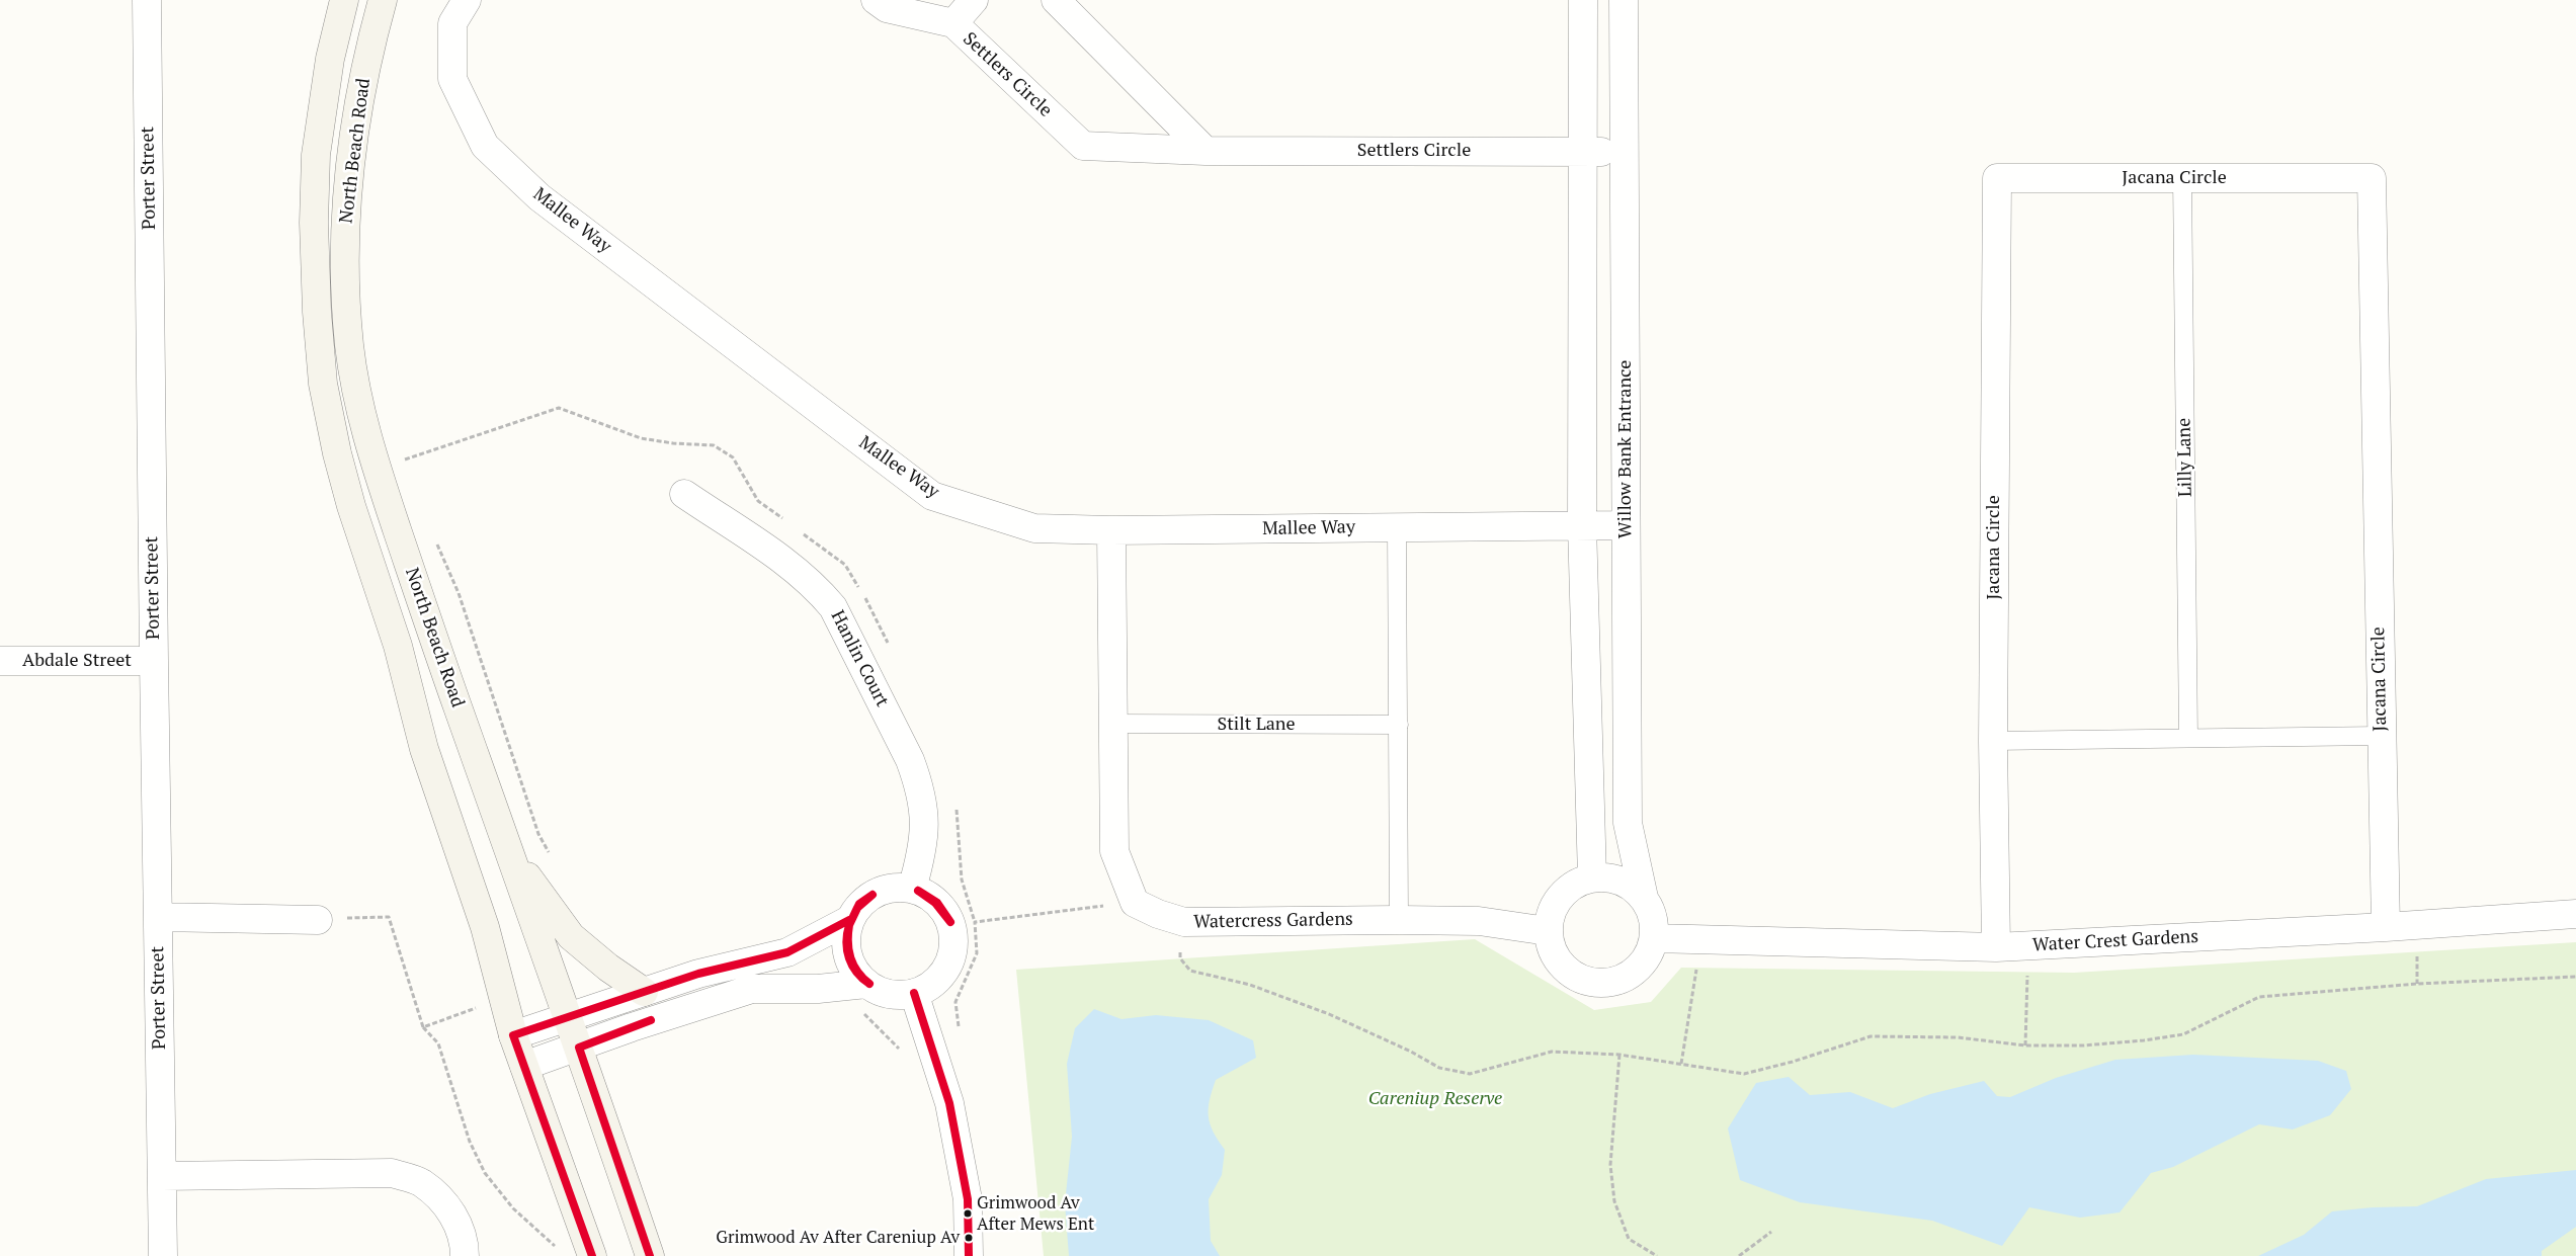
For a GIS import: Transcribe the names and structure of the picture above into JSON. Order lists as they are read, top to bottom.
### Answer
{
  "streets": {
    "main road": ["North Beach Road"],
    "street": [
      "Settlers Circle",
      "Porter Street",
      "Jacana Circle",
      "Mallee Way",
      "Willow Bank Entrance",
      "Hanlin Court",
      "Abdale Street",
      "Watercress Gardens",
      "Water Crest Gardens"
    ],
    "lane": ["Lilly Lane", "Stilt Lane"]
  },
  "crossings": [
    ["Settlers Circle", "Willow Bank Entrance"],
    ["Porter Street", "Abdale Street"],
    ["Jacana Circle", "Lilly Lane"],
    ["Jacana Circle", "Water Crest Gardens"],
    ["Mallee Way", "Willow Bank Entrance"],
    ["Willow Bank Entrance", "Watercress Gardens"],
    ["Willow Bank Entrance", "Water Crest Gardens"],
    ["Watercress Gardens", "Water Crest Gardens"]
  ],
  "parks": ["Careniup Reserve"],
  "places": ["Grimwood Av After Mews Ent", "Grimwood Av After Careniup Av"]
}
